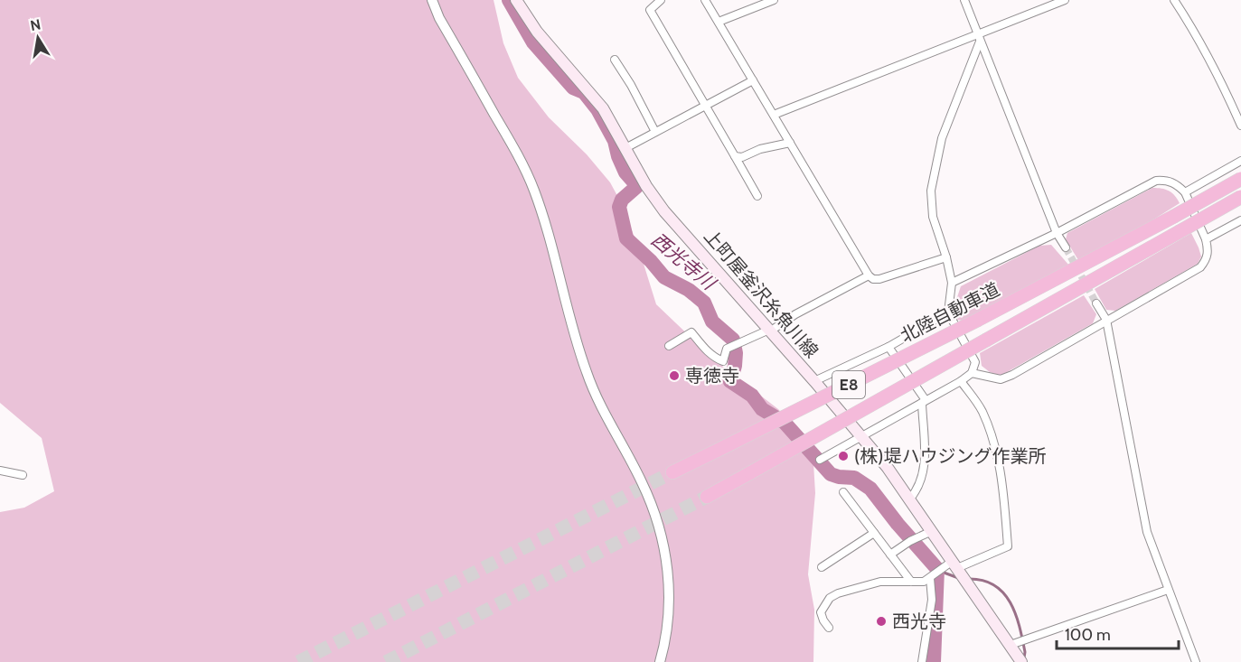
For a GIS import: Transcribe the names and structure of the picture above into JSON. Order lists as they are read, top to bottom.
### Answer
{
  "streets": {
    "highway": ["北陸自動車道", "E8"],
    "main road": ["上町屋釜沢糸魚川線"]
  },
  "water": ["西光寺川"],
  "places": ["専徳寺", "(株)堤ハウジング作業所", "西光寺"],
  "scale_bar": "100 m",
  "north": "top"
}
